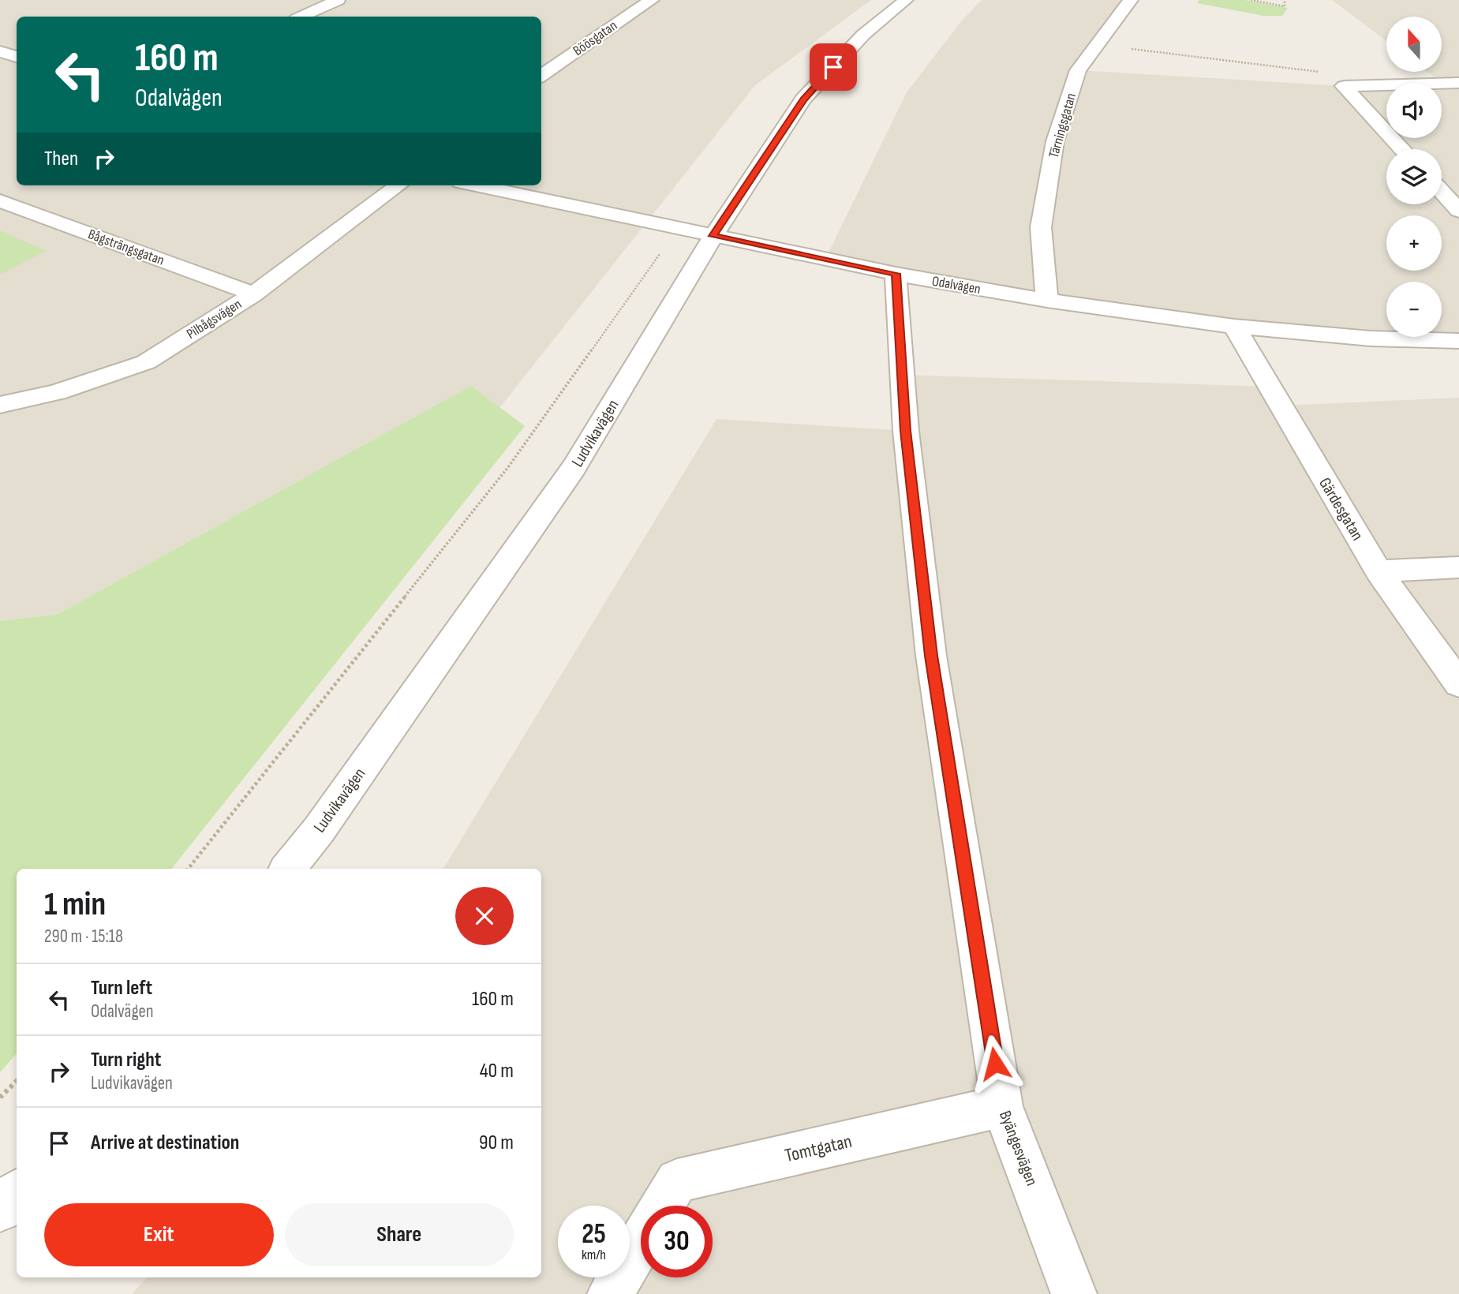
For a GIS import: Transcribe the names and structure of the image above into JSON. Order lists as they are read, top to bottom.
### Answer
{
  "streets": {
    "street": [
      "Böösgatan",
      "Tärningsgatan",
      "Bågsträngsgatan",
      "Odalvägen",
      "Pilbågsvägen",
      "Ludvikavägen",
      "Gärdesgatan",
      "Tomtgatan",
      "Byängesvägen"
    ]
  },
  "crossings": [
    ["Tärningsgatan", "Odalvägen"],
    ["Bågsträngsgatan", "Pilbågsvägen"],
    ["Odalvägen", "Ludvikavägen"],
    ["Odalvägen", "Gärdesgatan"],
    ["Odalvägen", "Byängesvägen"],
    ["Tomtgatan", "Byängesvägen"]
  ],
  "north": "top",
  "page": {
    "map_buttons": ["+", "−"],
    "turn": ["160 m", "Odalvägen"],
    "then": "Then",
    "heading": ["1 min", "290 m · 15:18"],
    "list": [
      {
        "name": "Turn left",
        "note": "Odalvägen",
        "value": "160 m"
      },
      {
        "name": "Turn right",
        "note": "Ludvikavägen",
        "value": "40 m"
      },
      {
        "name": "Arrive at destination",
        "value": "90 m"
      }
    ],
    "buttons": ["Exit", "Share"],
    "speed": "25 km/h",
    "limit": "30"
  }
}
